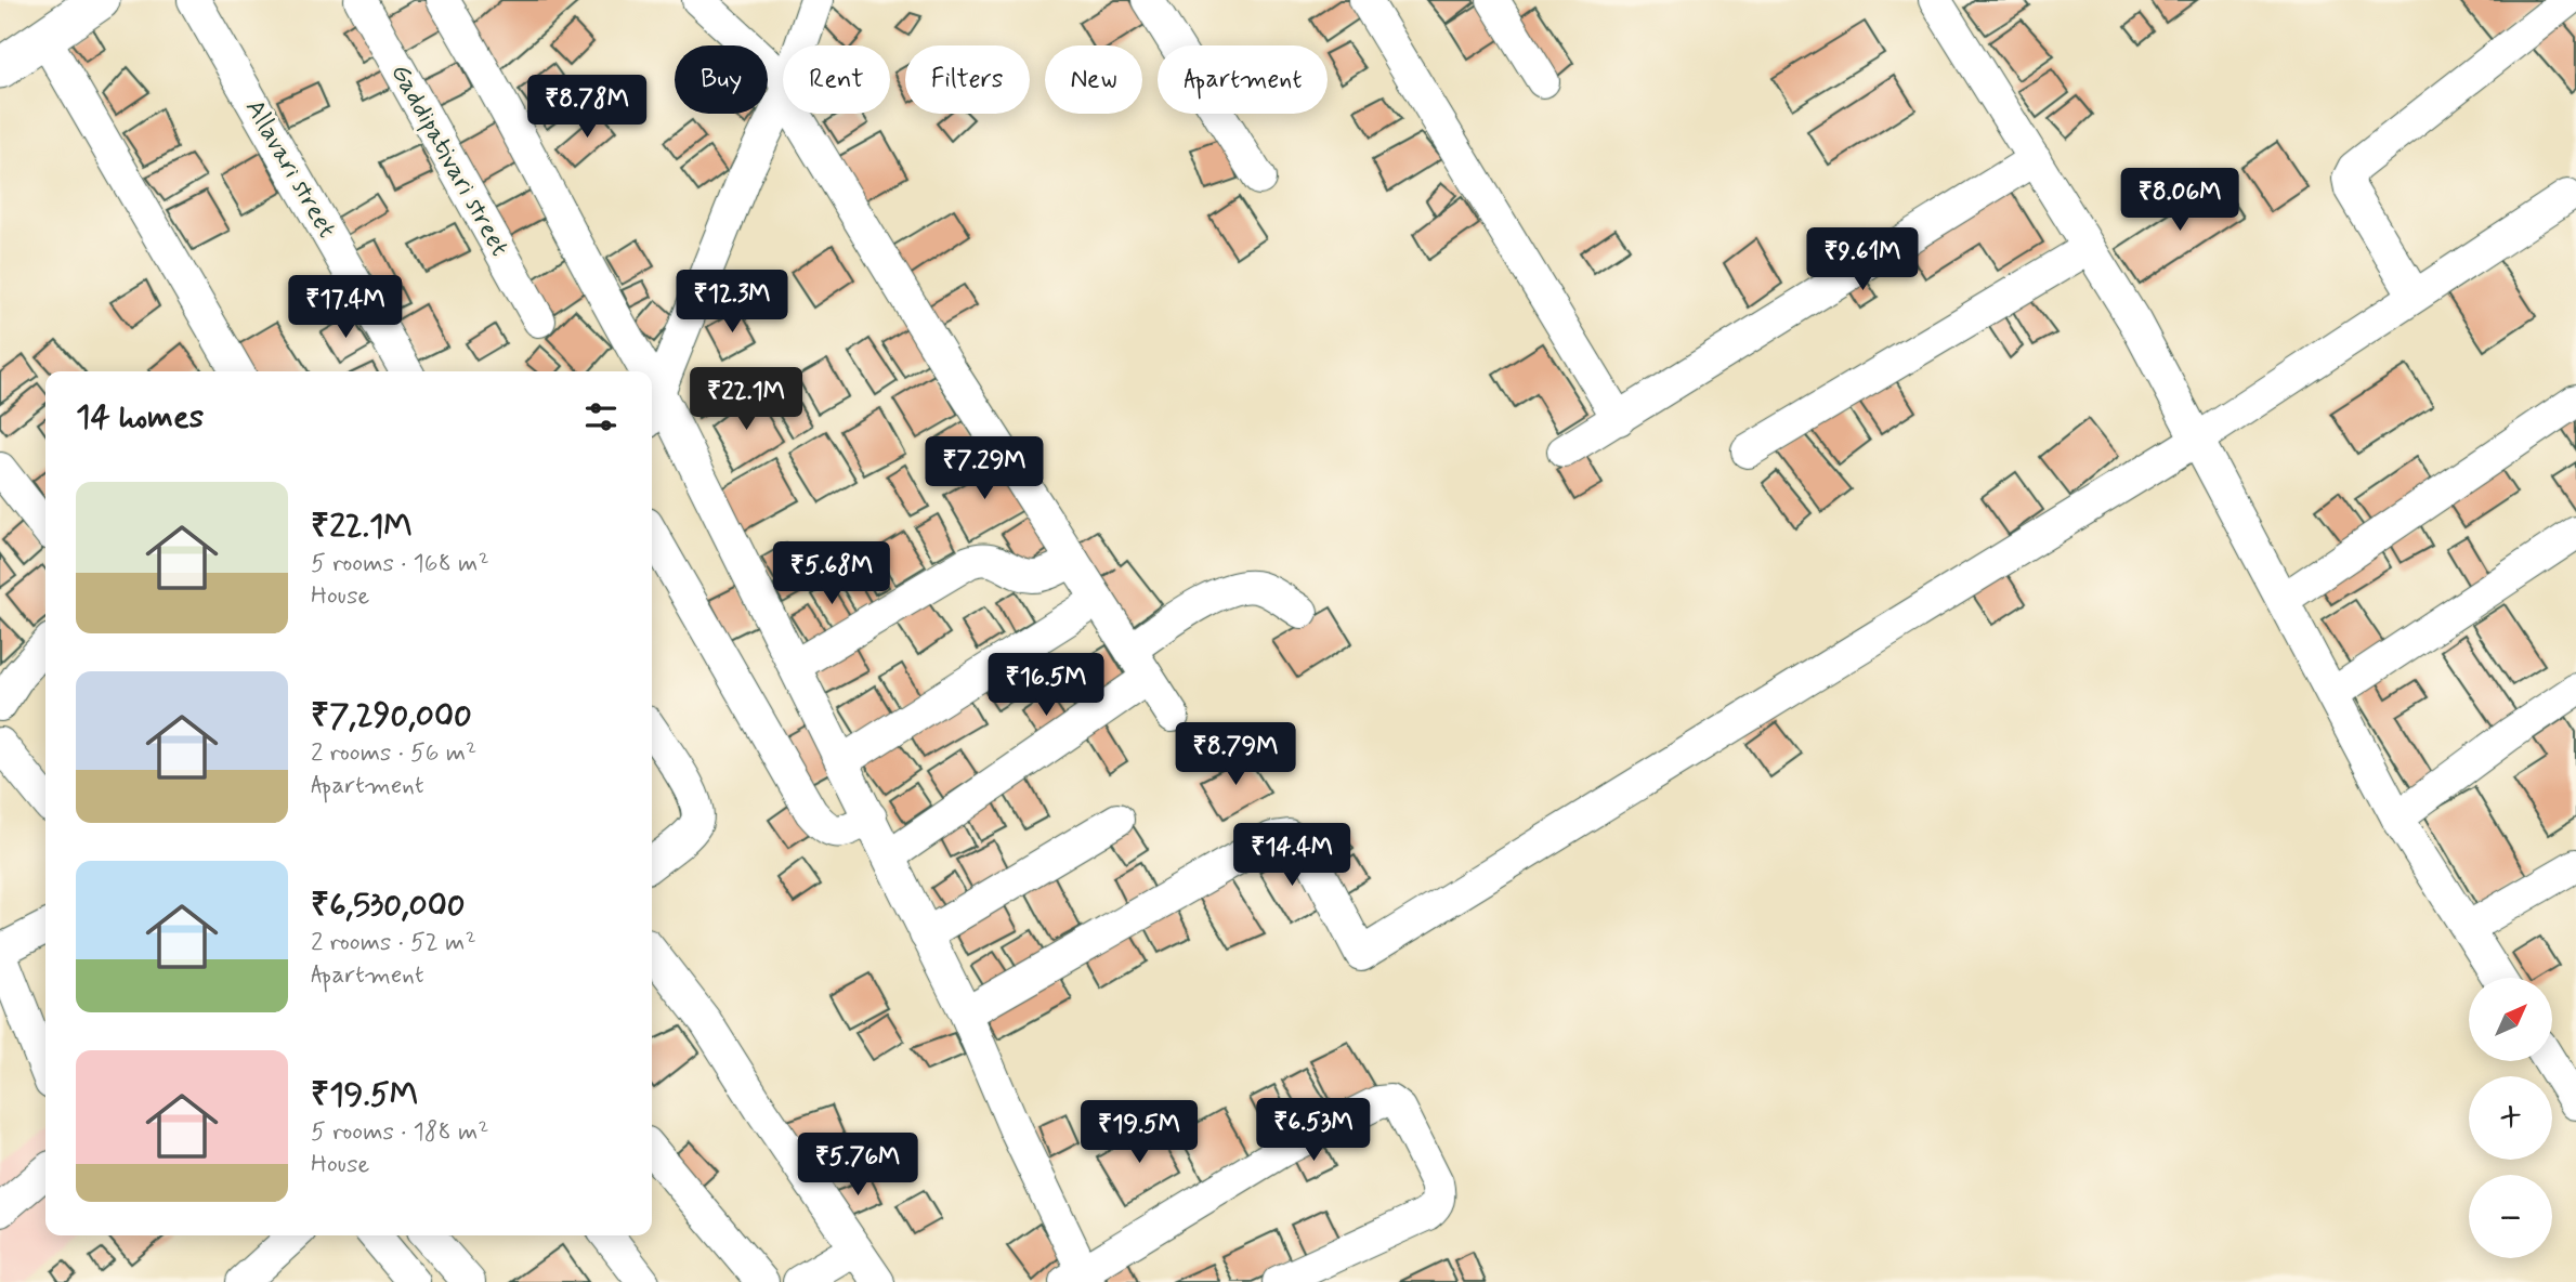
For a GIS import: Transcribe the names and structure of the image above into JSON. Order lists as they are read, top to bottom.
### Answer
{
  "streets": {
    "street": ["Gaddipativari street", "Allavari street"]
  },
  "north": "top right",
  "page": {
    "chip": [
      "Buy",
      "Rent",
      "Filters",
      "New",
      "Apartment"
    ],
    "price": [
      "₹8.78M",
      "₹8.06M",
      "₹9.61M",
      "₹12.3M",
      "₹17.4M",
      "₹22.1M",
      "₹7.29M",
      "₹5.68M",
      "₹16.5M",
      "₹8.79M",
      "₹14.4M",
      "₹6.53M",
      "₹19.5M",
      "₹5.76M"
    ],
    "heading": "14 homes",
    "list": [
      {
        "name": "₹22.1M",
        "note": "5 rooms · 168 m² · House"
      },
      {
        "name": "₹7,290,000",
        "note": "2 rooms · 56 m² · Apartment"
      },
      {
        "name": "₹6,530,000",
        "note": "2 rooms · 52 m² · Apartment"
      },
      {
        "name": "₹19.5M",
        "note": "5 rooms · 188 m² · House"
      }
    ],
    "map_buttons": ["+", "−"]
  }
}
